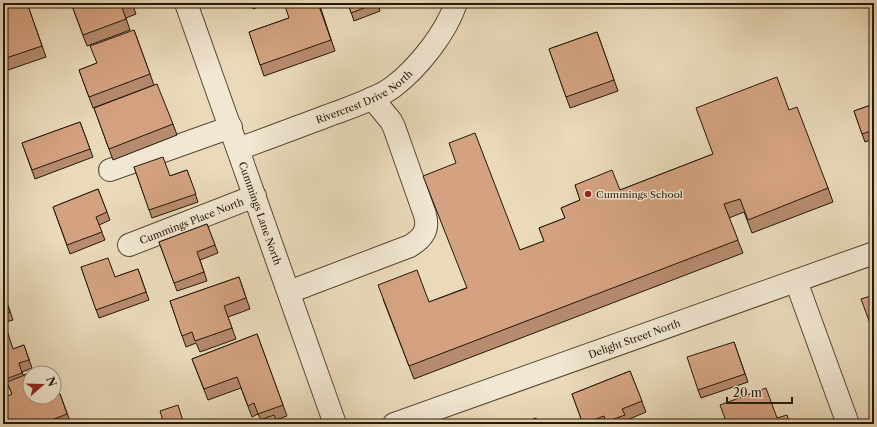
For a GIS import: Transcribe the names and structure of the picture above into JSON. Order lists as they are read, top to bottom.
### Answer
{
  "streets": {
    "street": [
      "Rivercrest Drive North",
      "Cummings Lane North",
      "Cummings Place North",
      "Delight Street North"
    ]
  },
  "crossings": [
    ["Rivercrest Drive North", "Cummings Lane North"],
    ["Cummings Lane North", "Cummings Place North"]
  ],
  "places": ["Cummings School"],
  "scale_bar": "20 m",
  "north": "right"
}
